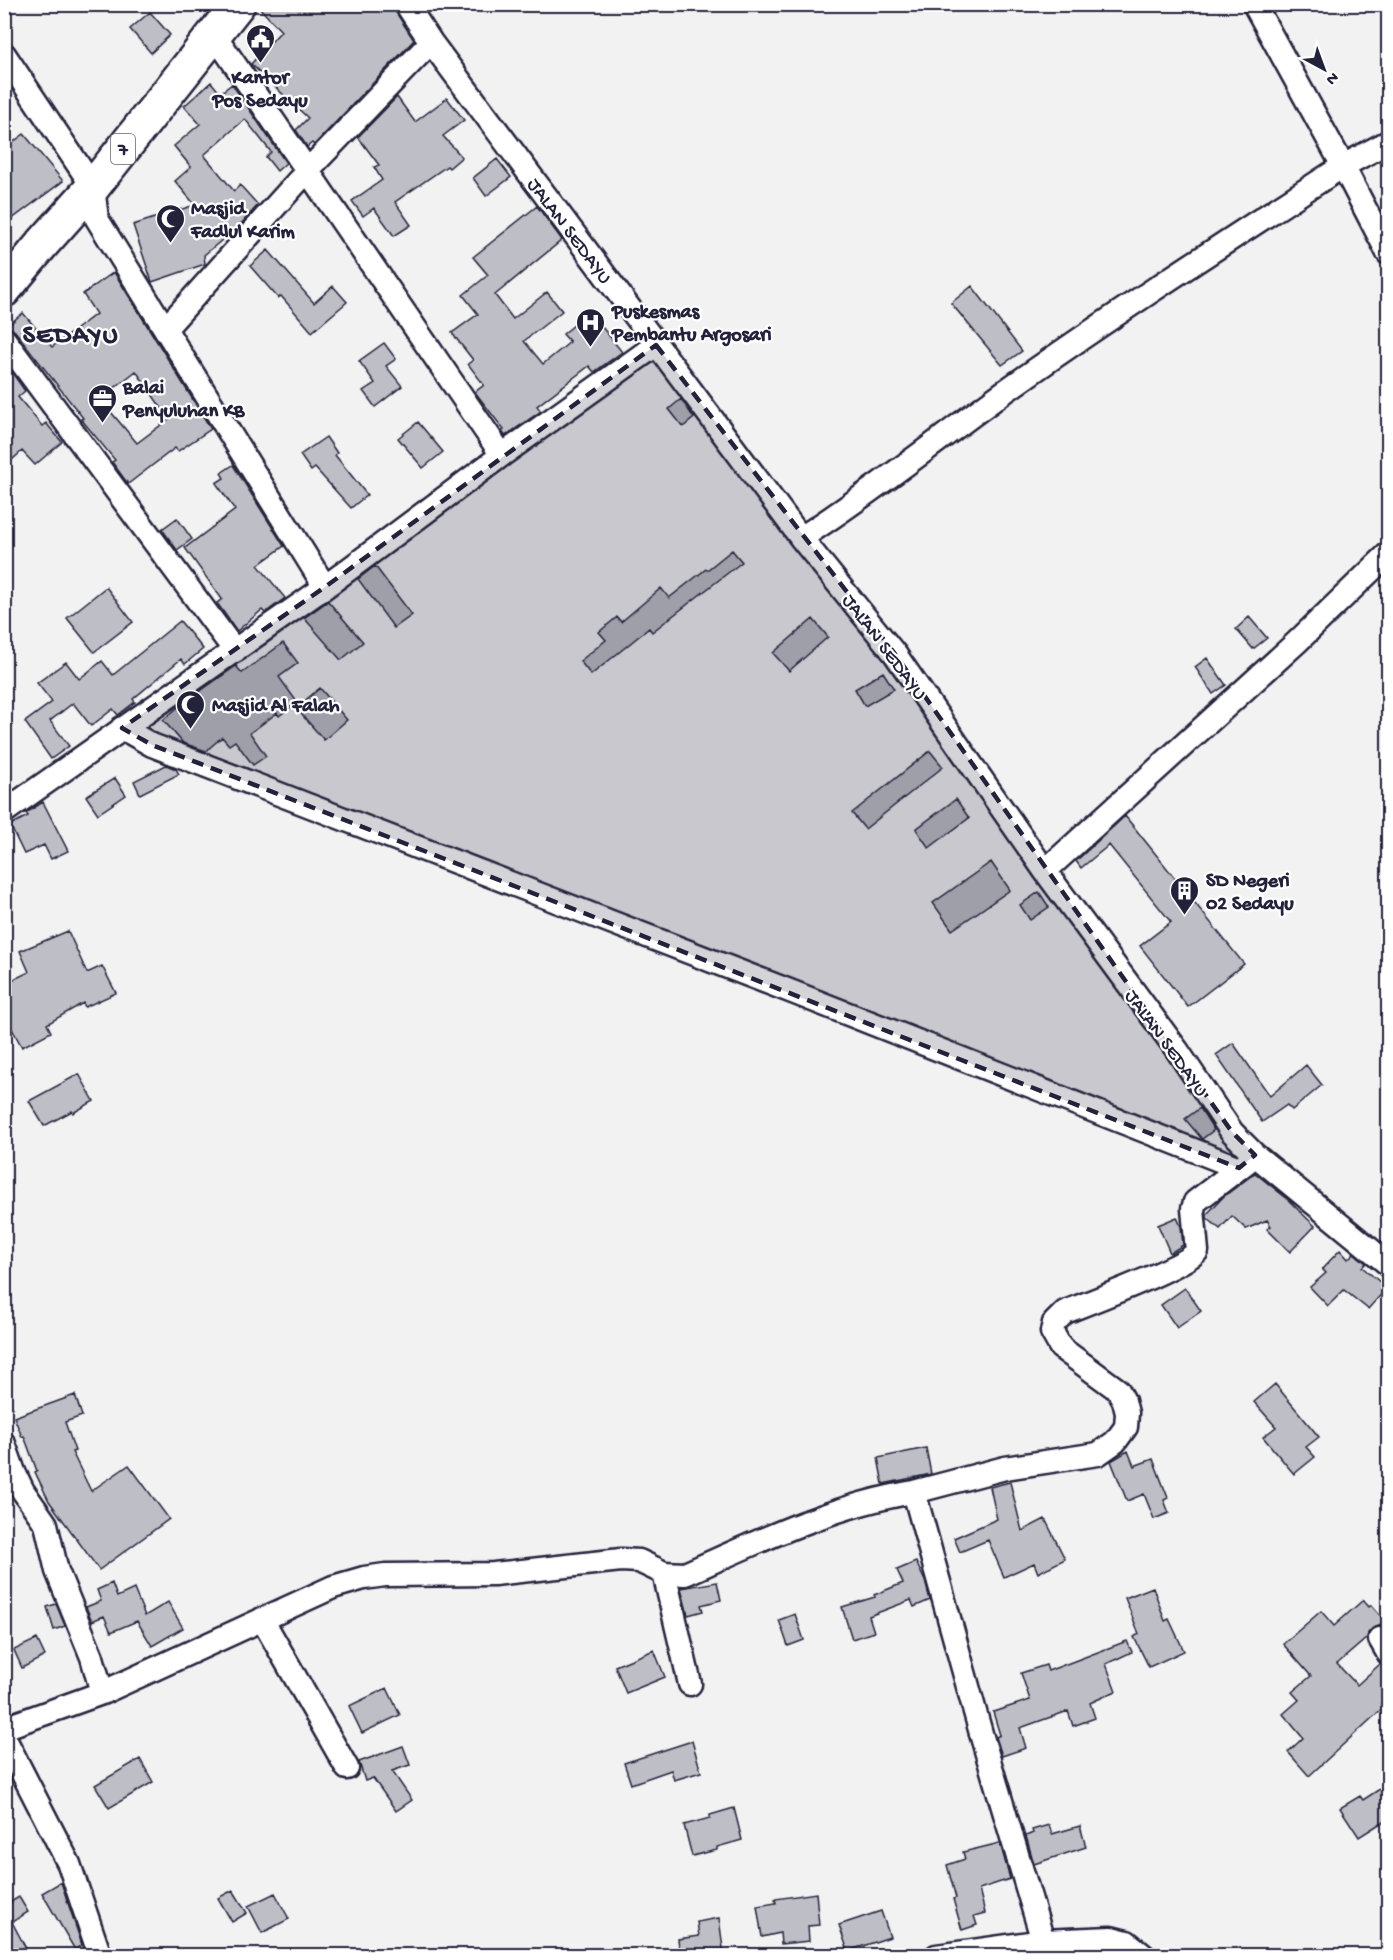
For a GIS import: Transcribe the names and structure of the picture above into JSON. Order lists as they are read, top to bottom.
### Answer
{
  "streets": {
    "highway": ["7"],
    "street": ["JALAN SEDAYU"]
  },
  "districts": ["SEDAYU"],
  "places": {
    "public building": ["Kantor Pos Sedayu"],
    "mosque": ["Masjid Fadlul Karim", "Masjid Al Falah"],
    "hospital": ["Puskesmas Pembantu Argosari"],
    "office": ["Balai Penyuluhan KB"],
    "building": ["SD Negeri 02 Sedayu"]
  },
  "north": "bottom right"
}
